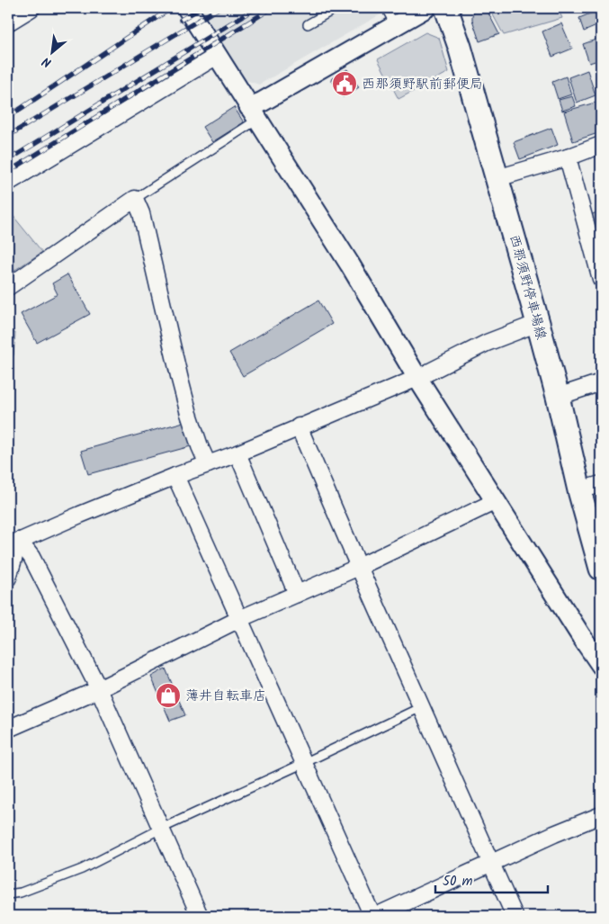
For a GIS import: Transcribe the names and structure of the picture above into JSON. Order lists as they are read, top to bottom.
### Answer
{
  "streets": {
    "main road": ["西那須野停車場線"]
  },
  "places": {
    "public building": ["西那須野駅前郵便局"],
    "shop": ["薄井自転車店"]
  },
  "scale_bar": "50 m",
  "north": "bottom left"
}
